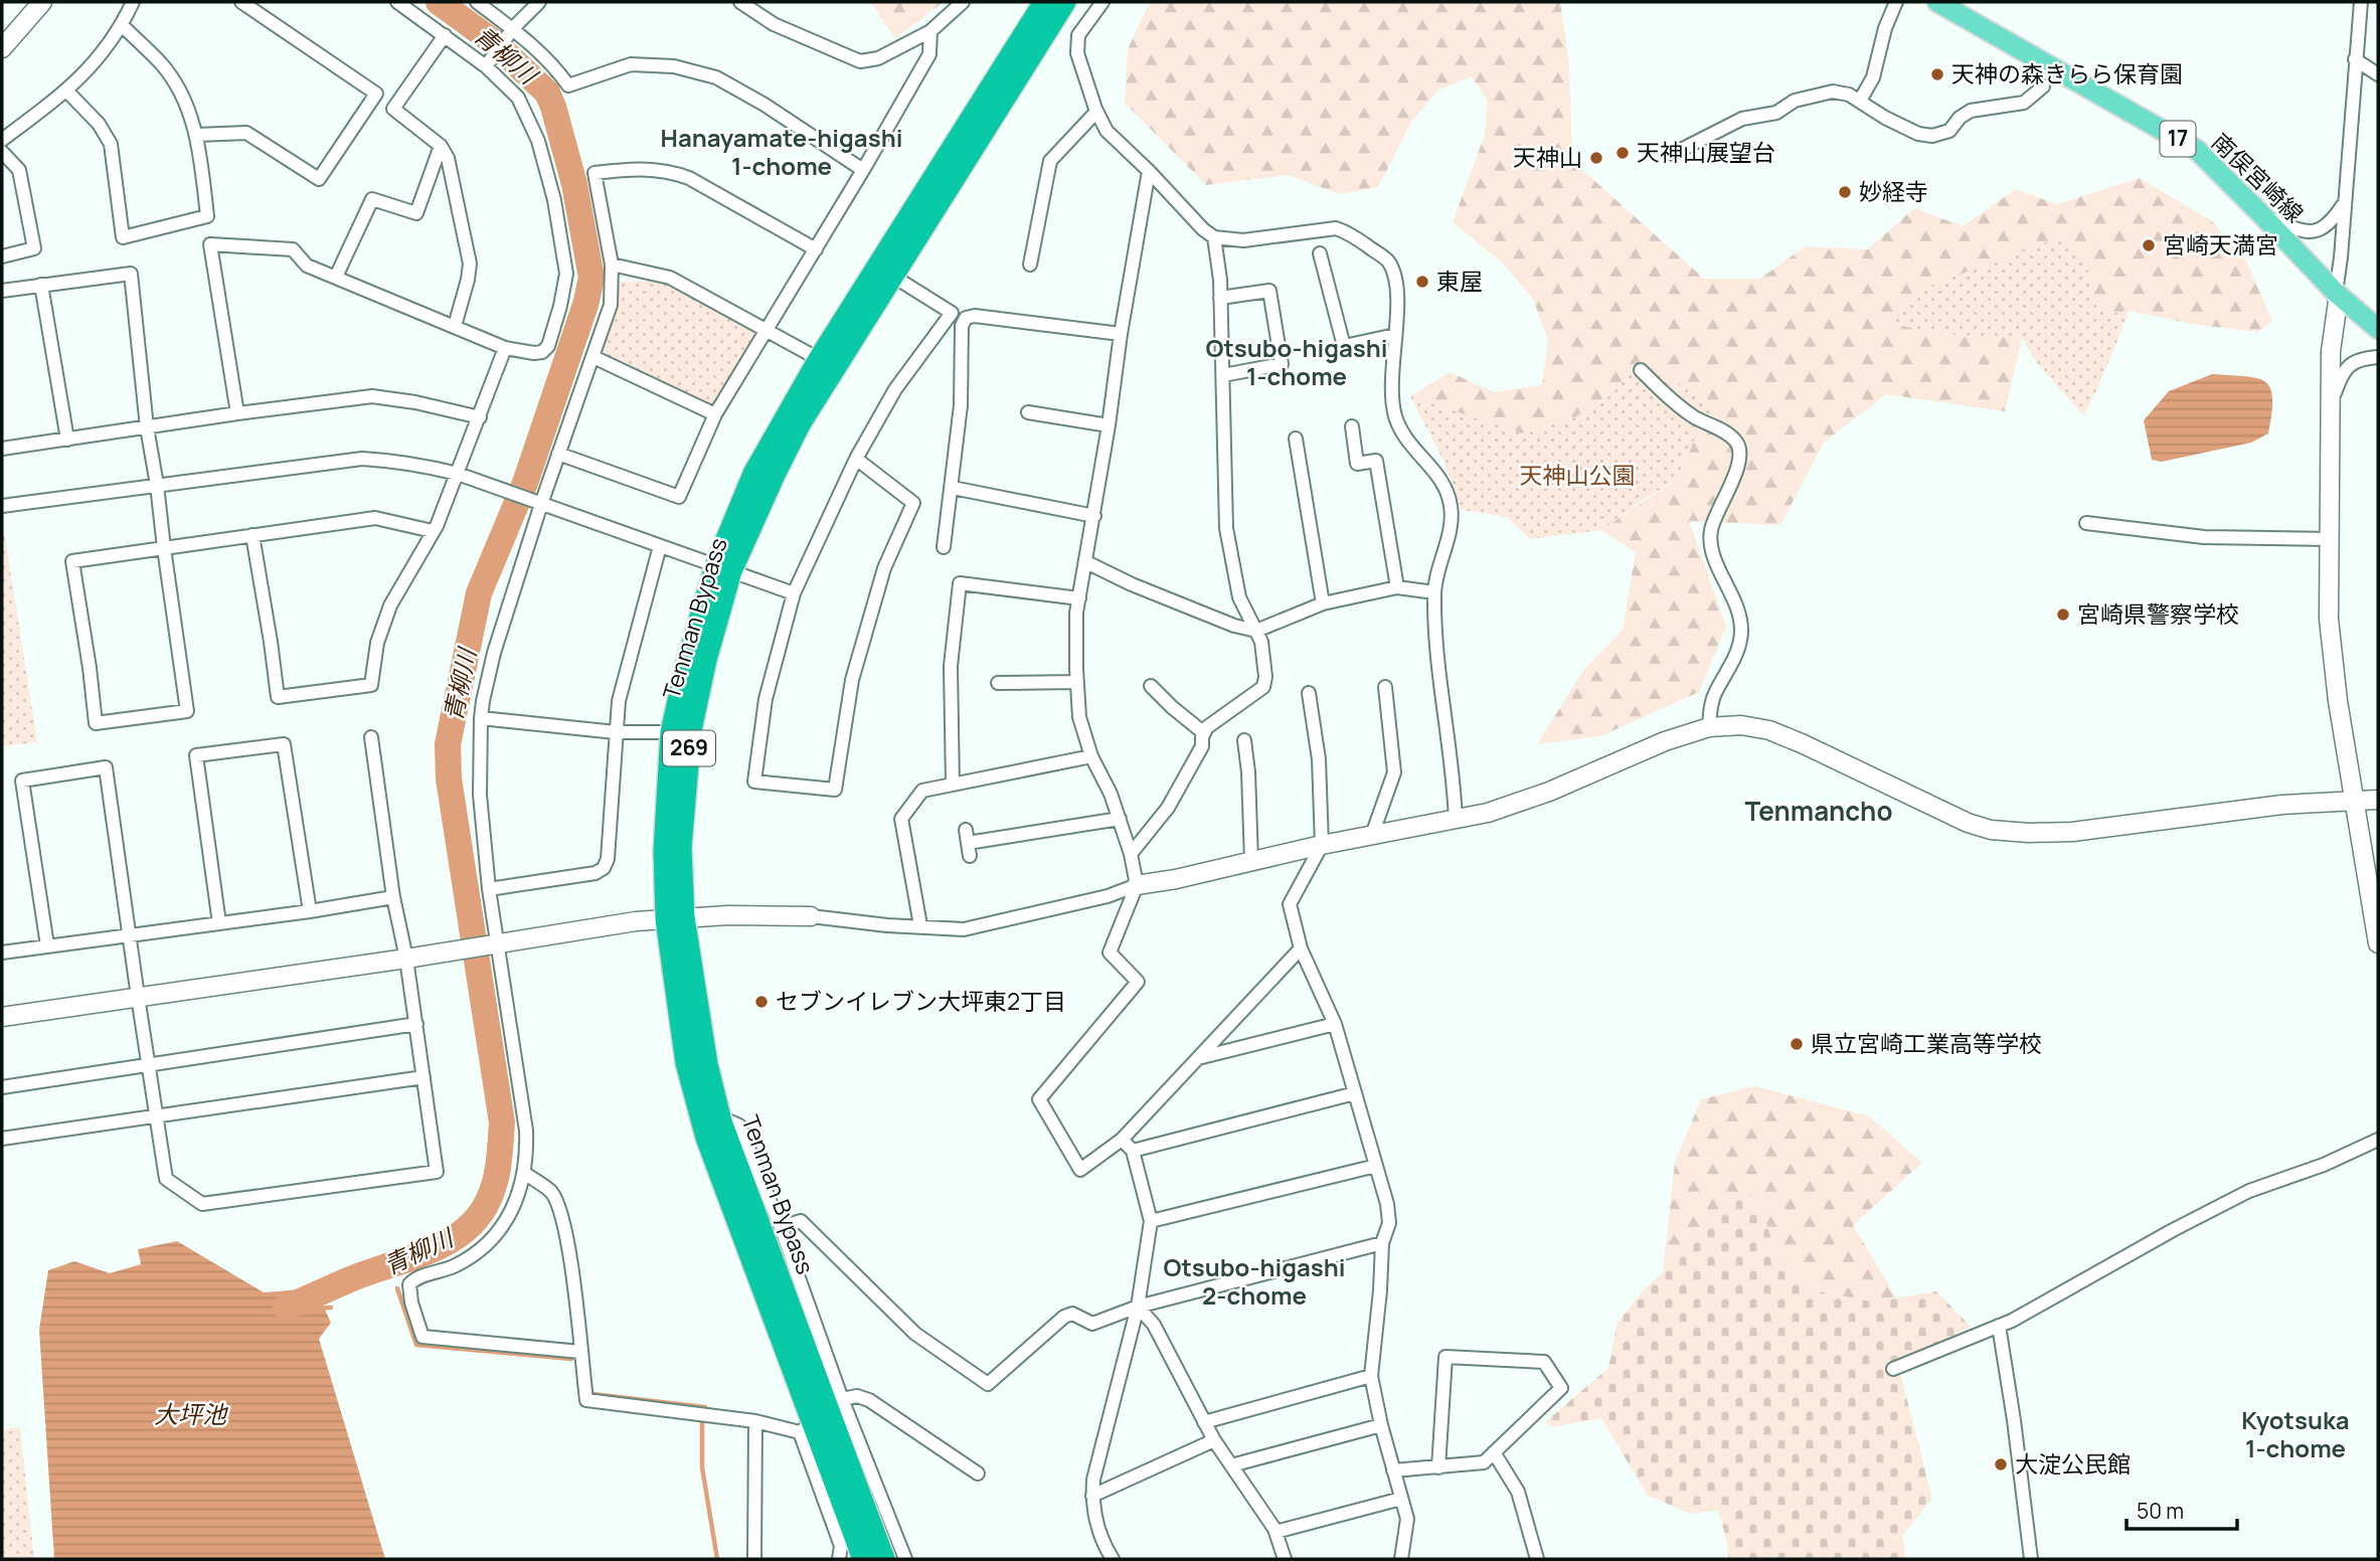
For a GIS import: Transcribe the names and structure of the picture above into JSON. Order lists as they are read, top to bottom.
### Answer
{
  "streets": {
    "highway": ["Tenman Bypass", "269"],
    "main road": ["17", "南俣宮崎線"]
  },
  "districts": [
    "Hanayamate-higashi 1-chome",
    "Otsubo-higashi 1-chome",
    "Tenmancho",
    "Otsubo-higashi 2-chome",
    "Kyotsuka 1-chome"
  ],
  "water": ["青柳川", "大坪池"],
  "parks": ["天神山公園"],
  "places": [
    "天神の森きらら保育園",
    "天神山展望台",
    "天神山",
    "妙経寺",
    "宮崎天満宮",
    "東屋",
    "宮崎県警察学校",
    "セブンイレブン大坪東2丁目",
    "県立宮崎工業高等学校",
    "大淀公民館"
  ],
  "scale_bar": "50 m"
}
